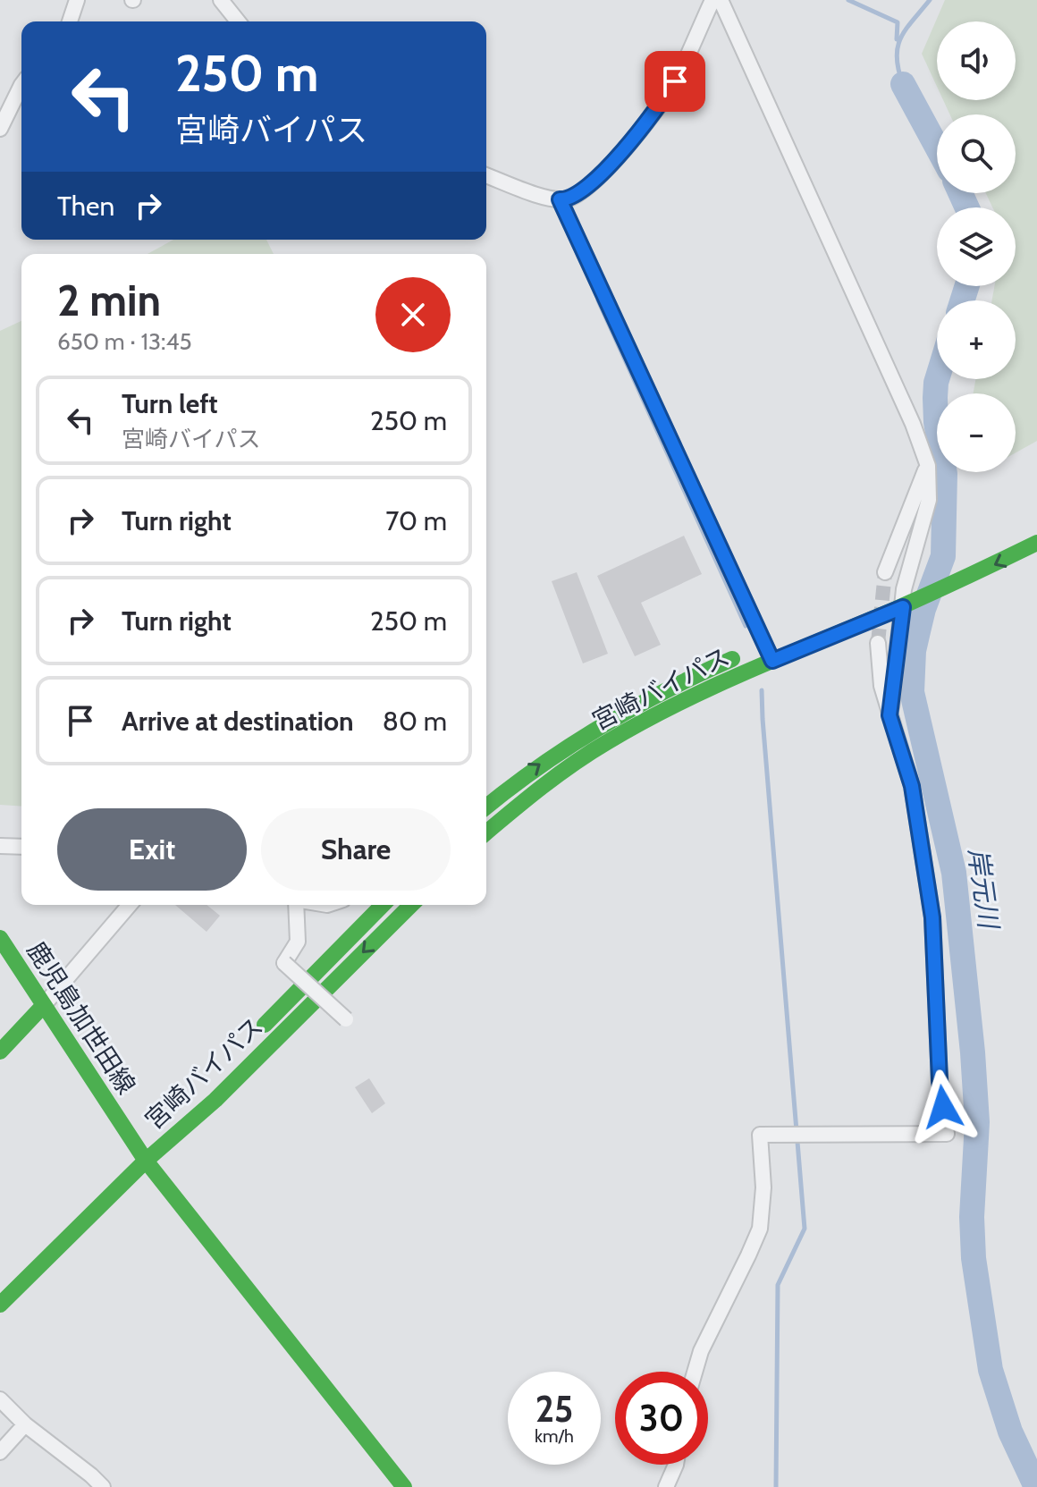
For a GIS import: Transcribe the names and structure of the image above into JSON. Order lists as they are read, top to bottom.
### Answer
{
  "streets": {
    "main road": ["宮崎バイパス", "鹿児島加世田線"]
  },
  "crossings": [
    ["宮崎バイパス", "鹿児島加世田線"]
  ],
  "water": ["岸元川"],
  "page": {
    "map_buttons": ["+", "−"],
    "turn": ["250 m", "宮崎バイパス"],
    "then": "Then",
    "heading": ["2 min", "650 m · 13:45"],
    "list": [
      {
        "name": "Turn left",
        "note": "宮崎バイパス",
        "value": "250 m"
      },
      {
        "name": "Turn right",
        "value": "70 m"
      },
      {
        "name": "Turn right",
        "value": "250 m"
      },
      {
        "name": "Arrive at destination",
        "value": "80 m"
      }
    ],
    "buttons": ["Exit", "Share"],
    "speed": "25 km/h",
    "limit": "30"
  }
}
